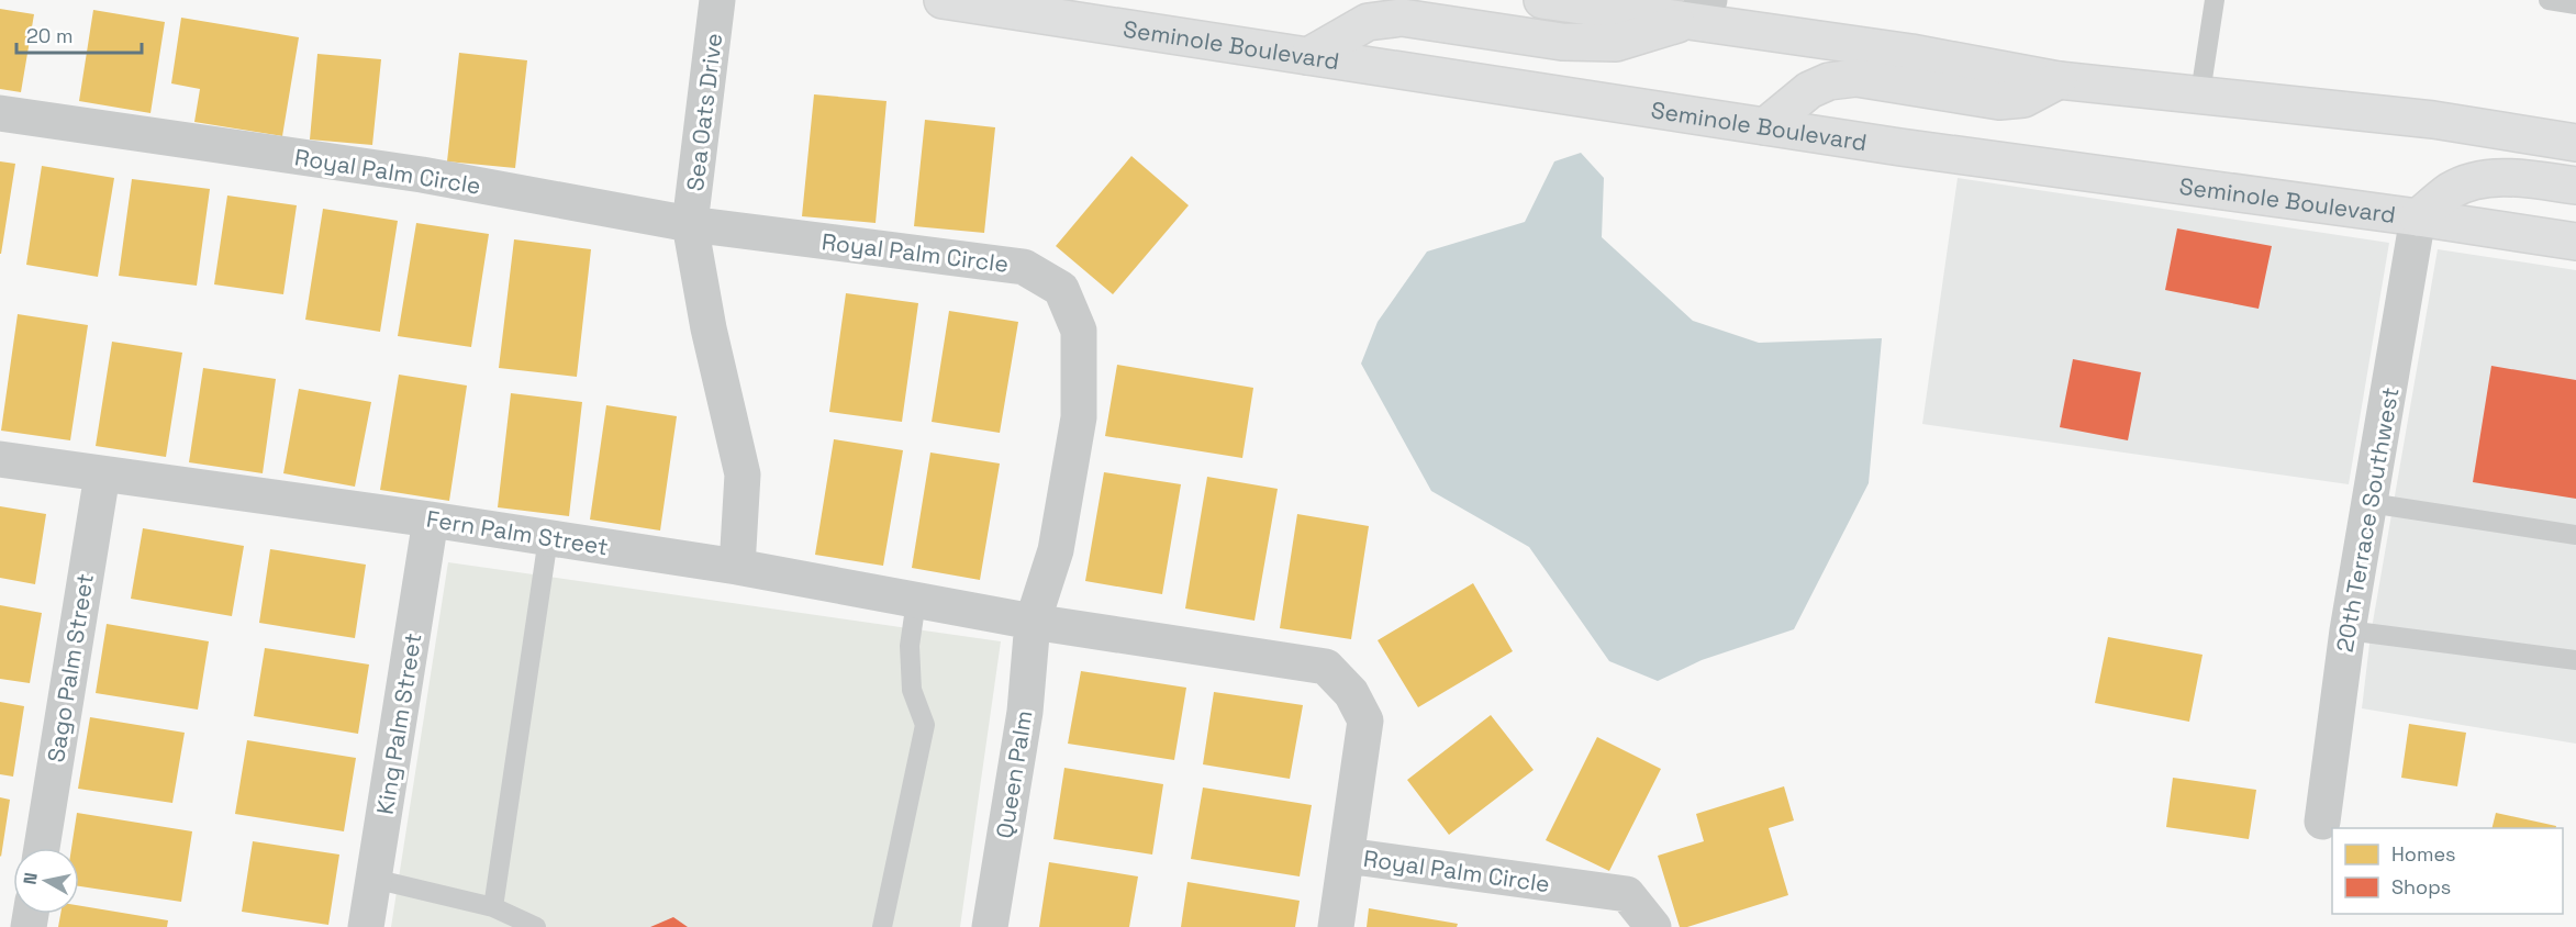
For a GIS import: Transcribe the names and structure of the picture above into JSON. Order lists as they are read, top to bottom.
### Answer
{
  "streets": {
    "main road": ["Seminole Boulevard"],
    "street": [
      "Sea Oats Drive",
      "Royal Palm Circle",
      "20th Terrace Southwest",
      "Fern Palm Street",
      "Sago Palm Street",
      "King Palm Street",
      "Queen Palm"
    ]
  },
  "crossings": [
    ["Seminole Boulevard", "20th Terrace Southwest"],
    ["Sea Oats Drive", "Royal Palm Circle"],
    ["Sea Oats Drive", "Fern Palm Street"],
    ["Royal Palm Circle", "Fern Palm Street"],
    ["Royal Palm Circle", "Queen Palm"],
    ["Fern Palm Street", "Sago Palm Street"],
    ["Fern Palm Street", "King Palm Street"],
    ["Fern Palm Street", "Queen Palm"]
  ],
  "legend": ["Homes", "Shops"],
  "scale_bar": "20 m",
  "north": "left"
}
